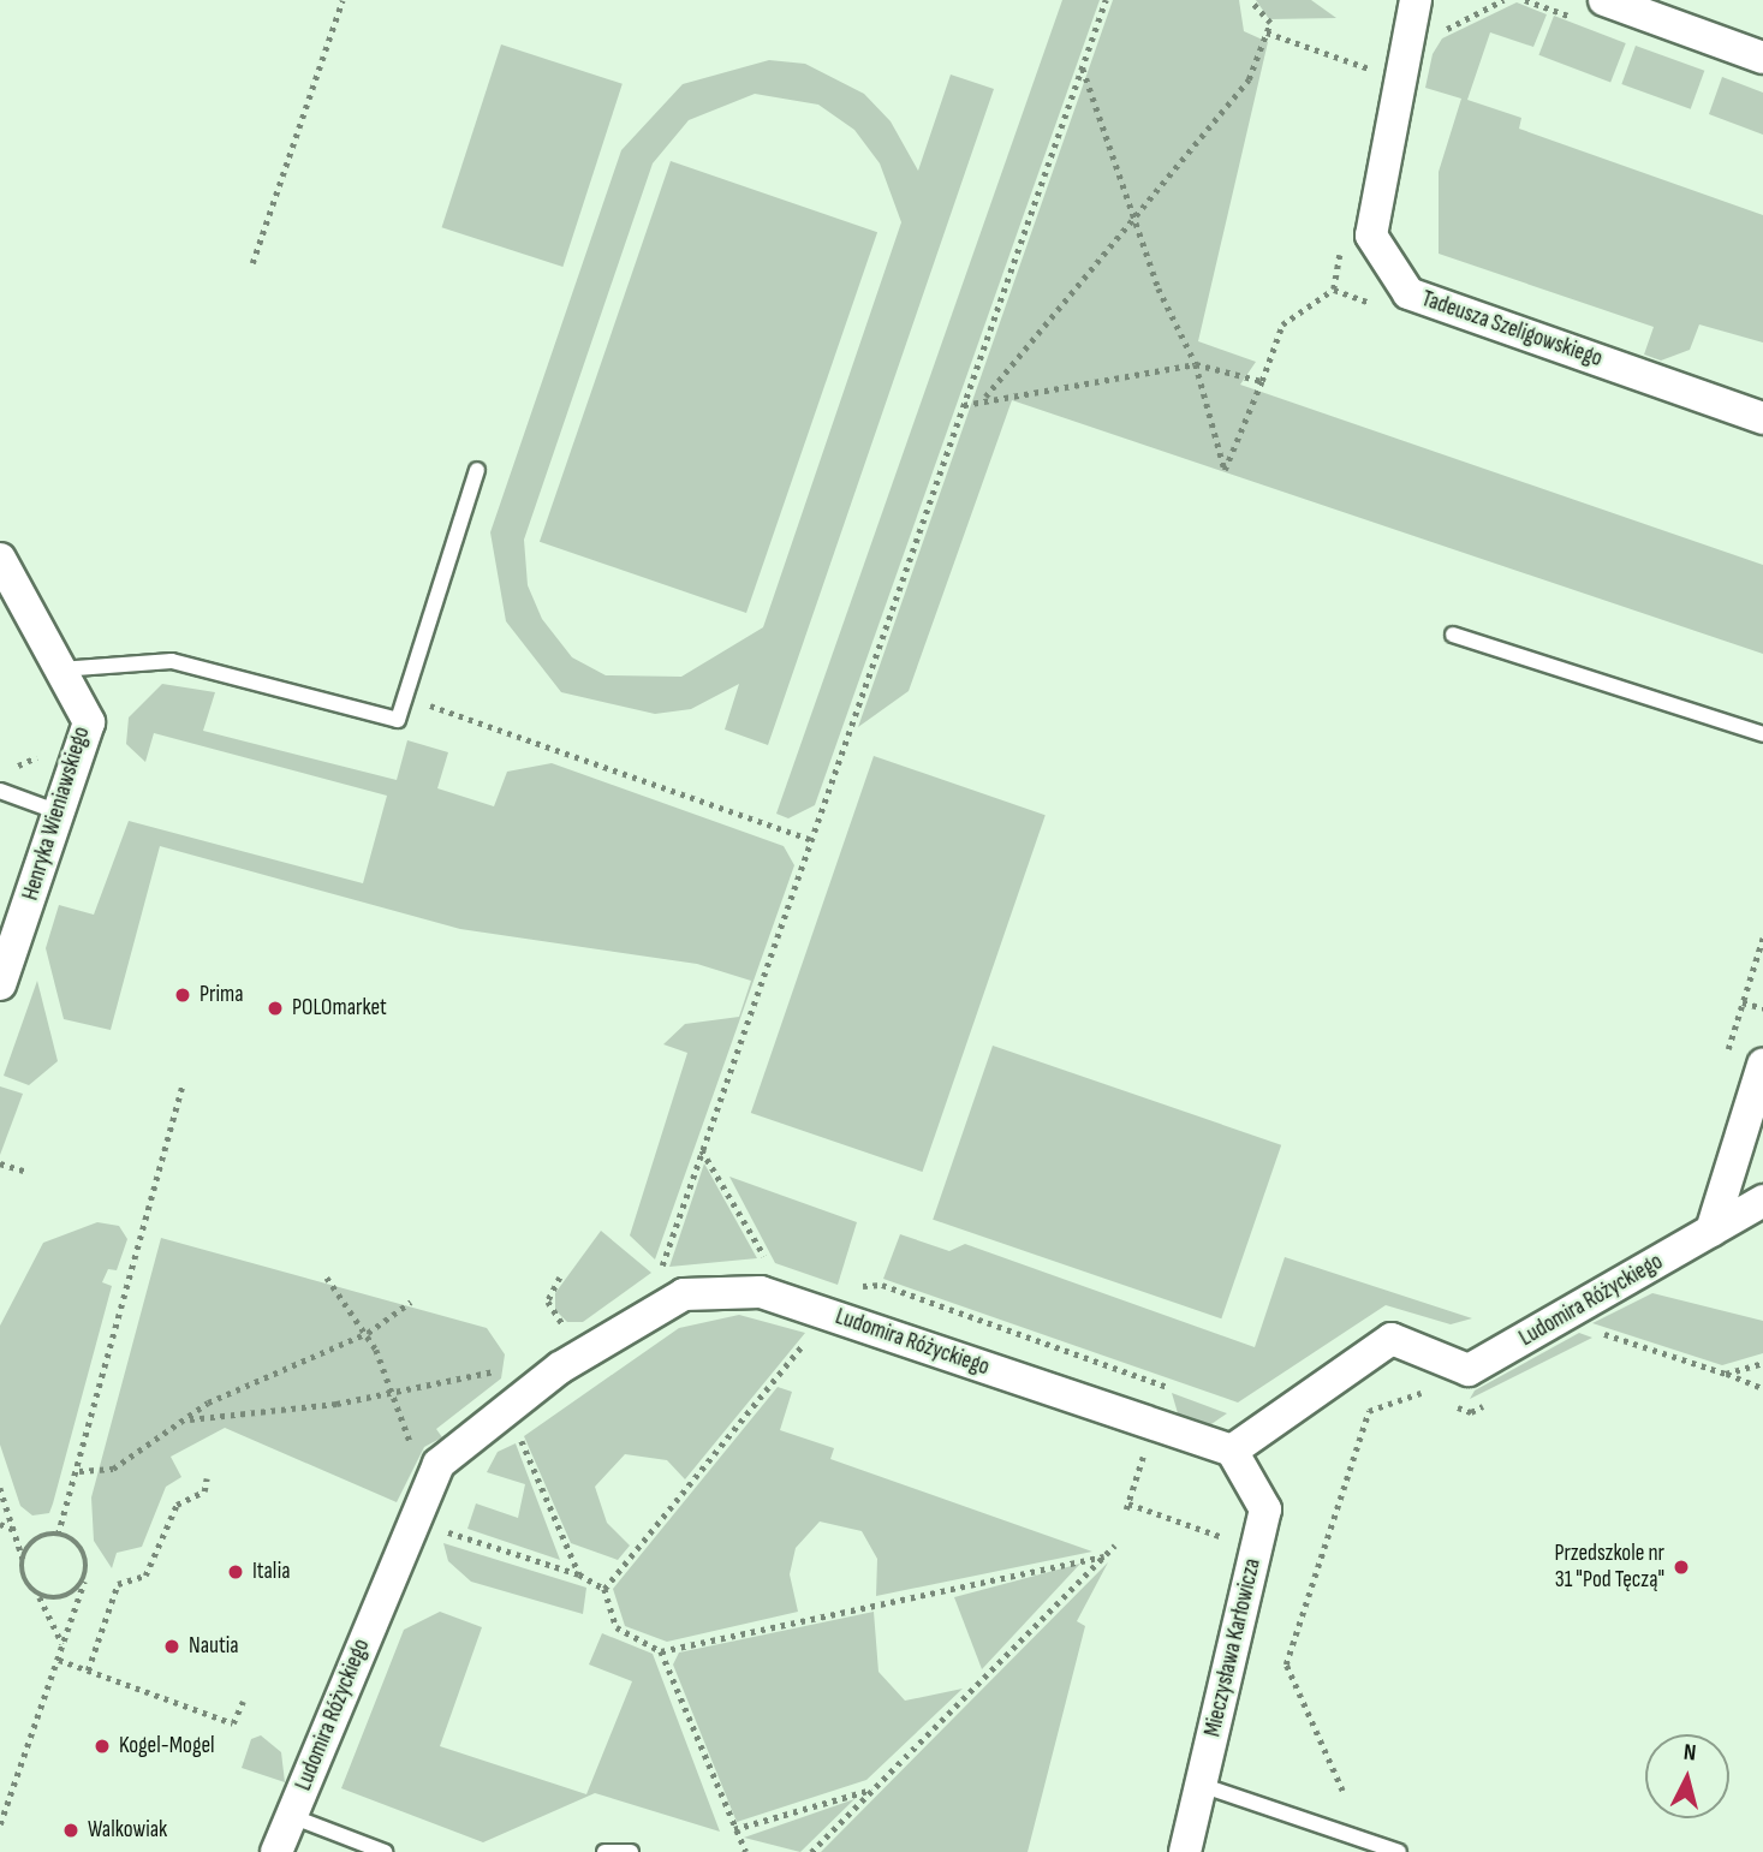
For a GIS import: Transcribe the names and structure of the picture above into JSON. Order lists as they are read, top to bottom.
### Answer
{
  "streets": {
    "street": [
      "Tadeusza Szeligowskiego",
      "Henryka Wieniawskiego",
      "Ludomira Różyckiego",
      "Mieczysława Karłowicza"
    ]
  },
  "crossings": [
    ["Ludomira Różyckiego", "Mieczysława Karłowicza"]
  ],
  "places": [
    "Prima",
    "POLOmarket",
    "Przedszkole nr 31 \"Pod Tęczą\"",
    "Italia",
    "Nautia",
    "Kogel-Mogel",
    "Walkowiak"
  ],
  "north": "top"
}
